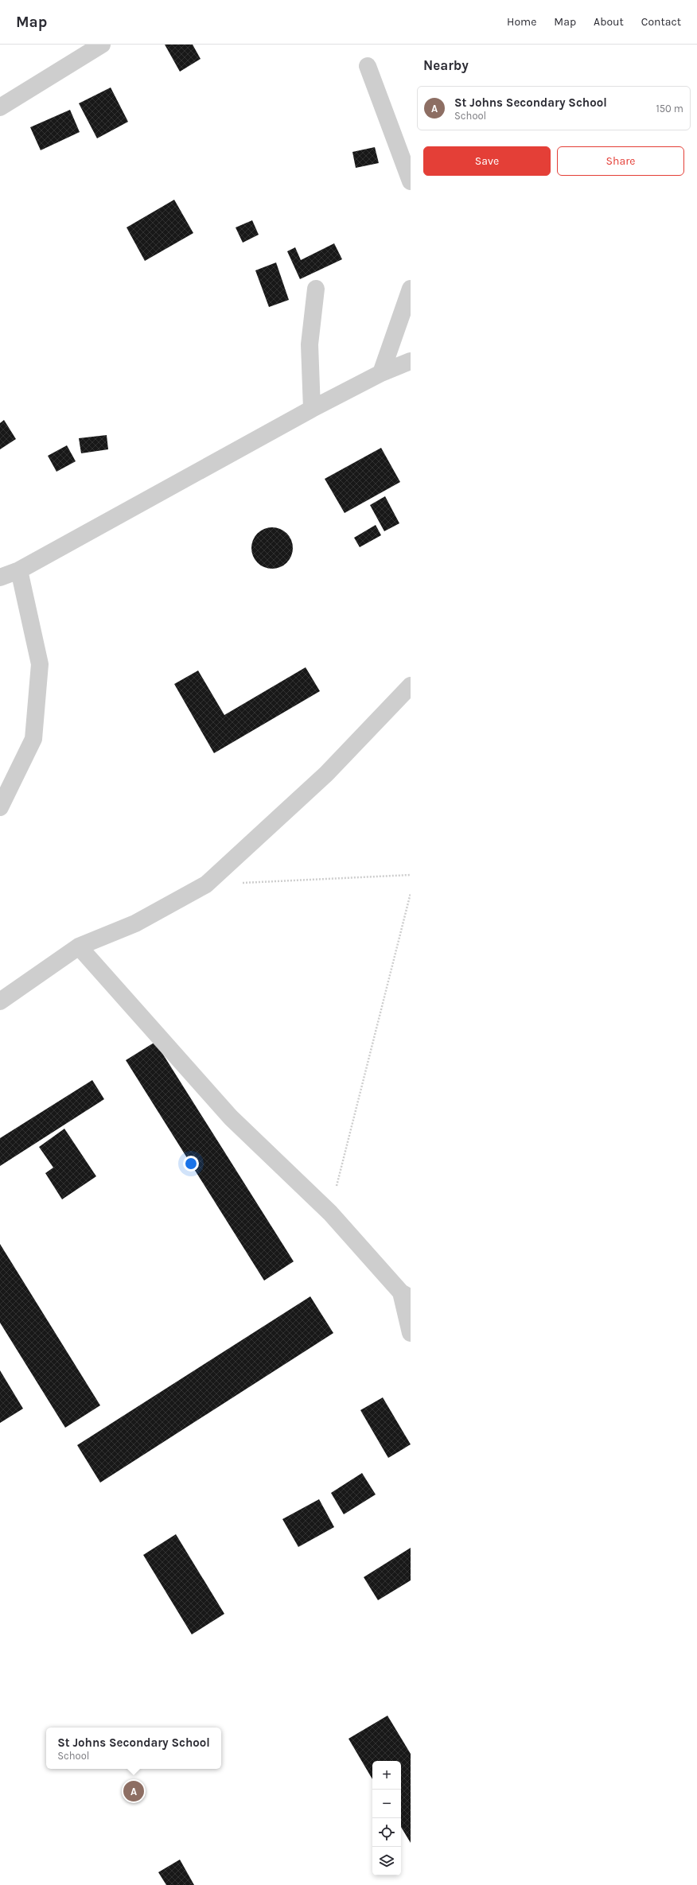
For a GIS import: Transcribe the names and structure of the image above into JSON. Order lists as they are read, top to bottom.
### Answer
{
  "page": {
    "header": "Map",
    "nav": [
      "Home",
      "Map",
      "About",
      "Contact"
    ],
    "heading": "Nearby",
    "list": [
      {
        "mark": "A",
        "name": "St Johns Secondary School",
        "note": "School",
        "value": "150 m"
      }
    ],
    "buttons": ["Save", "Share"],
    "popup": ["St Johns Secondary School", "School"],
    "map_buttons": ["+", "−"],
    "pins": "A"
  }
}
